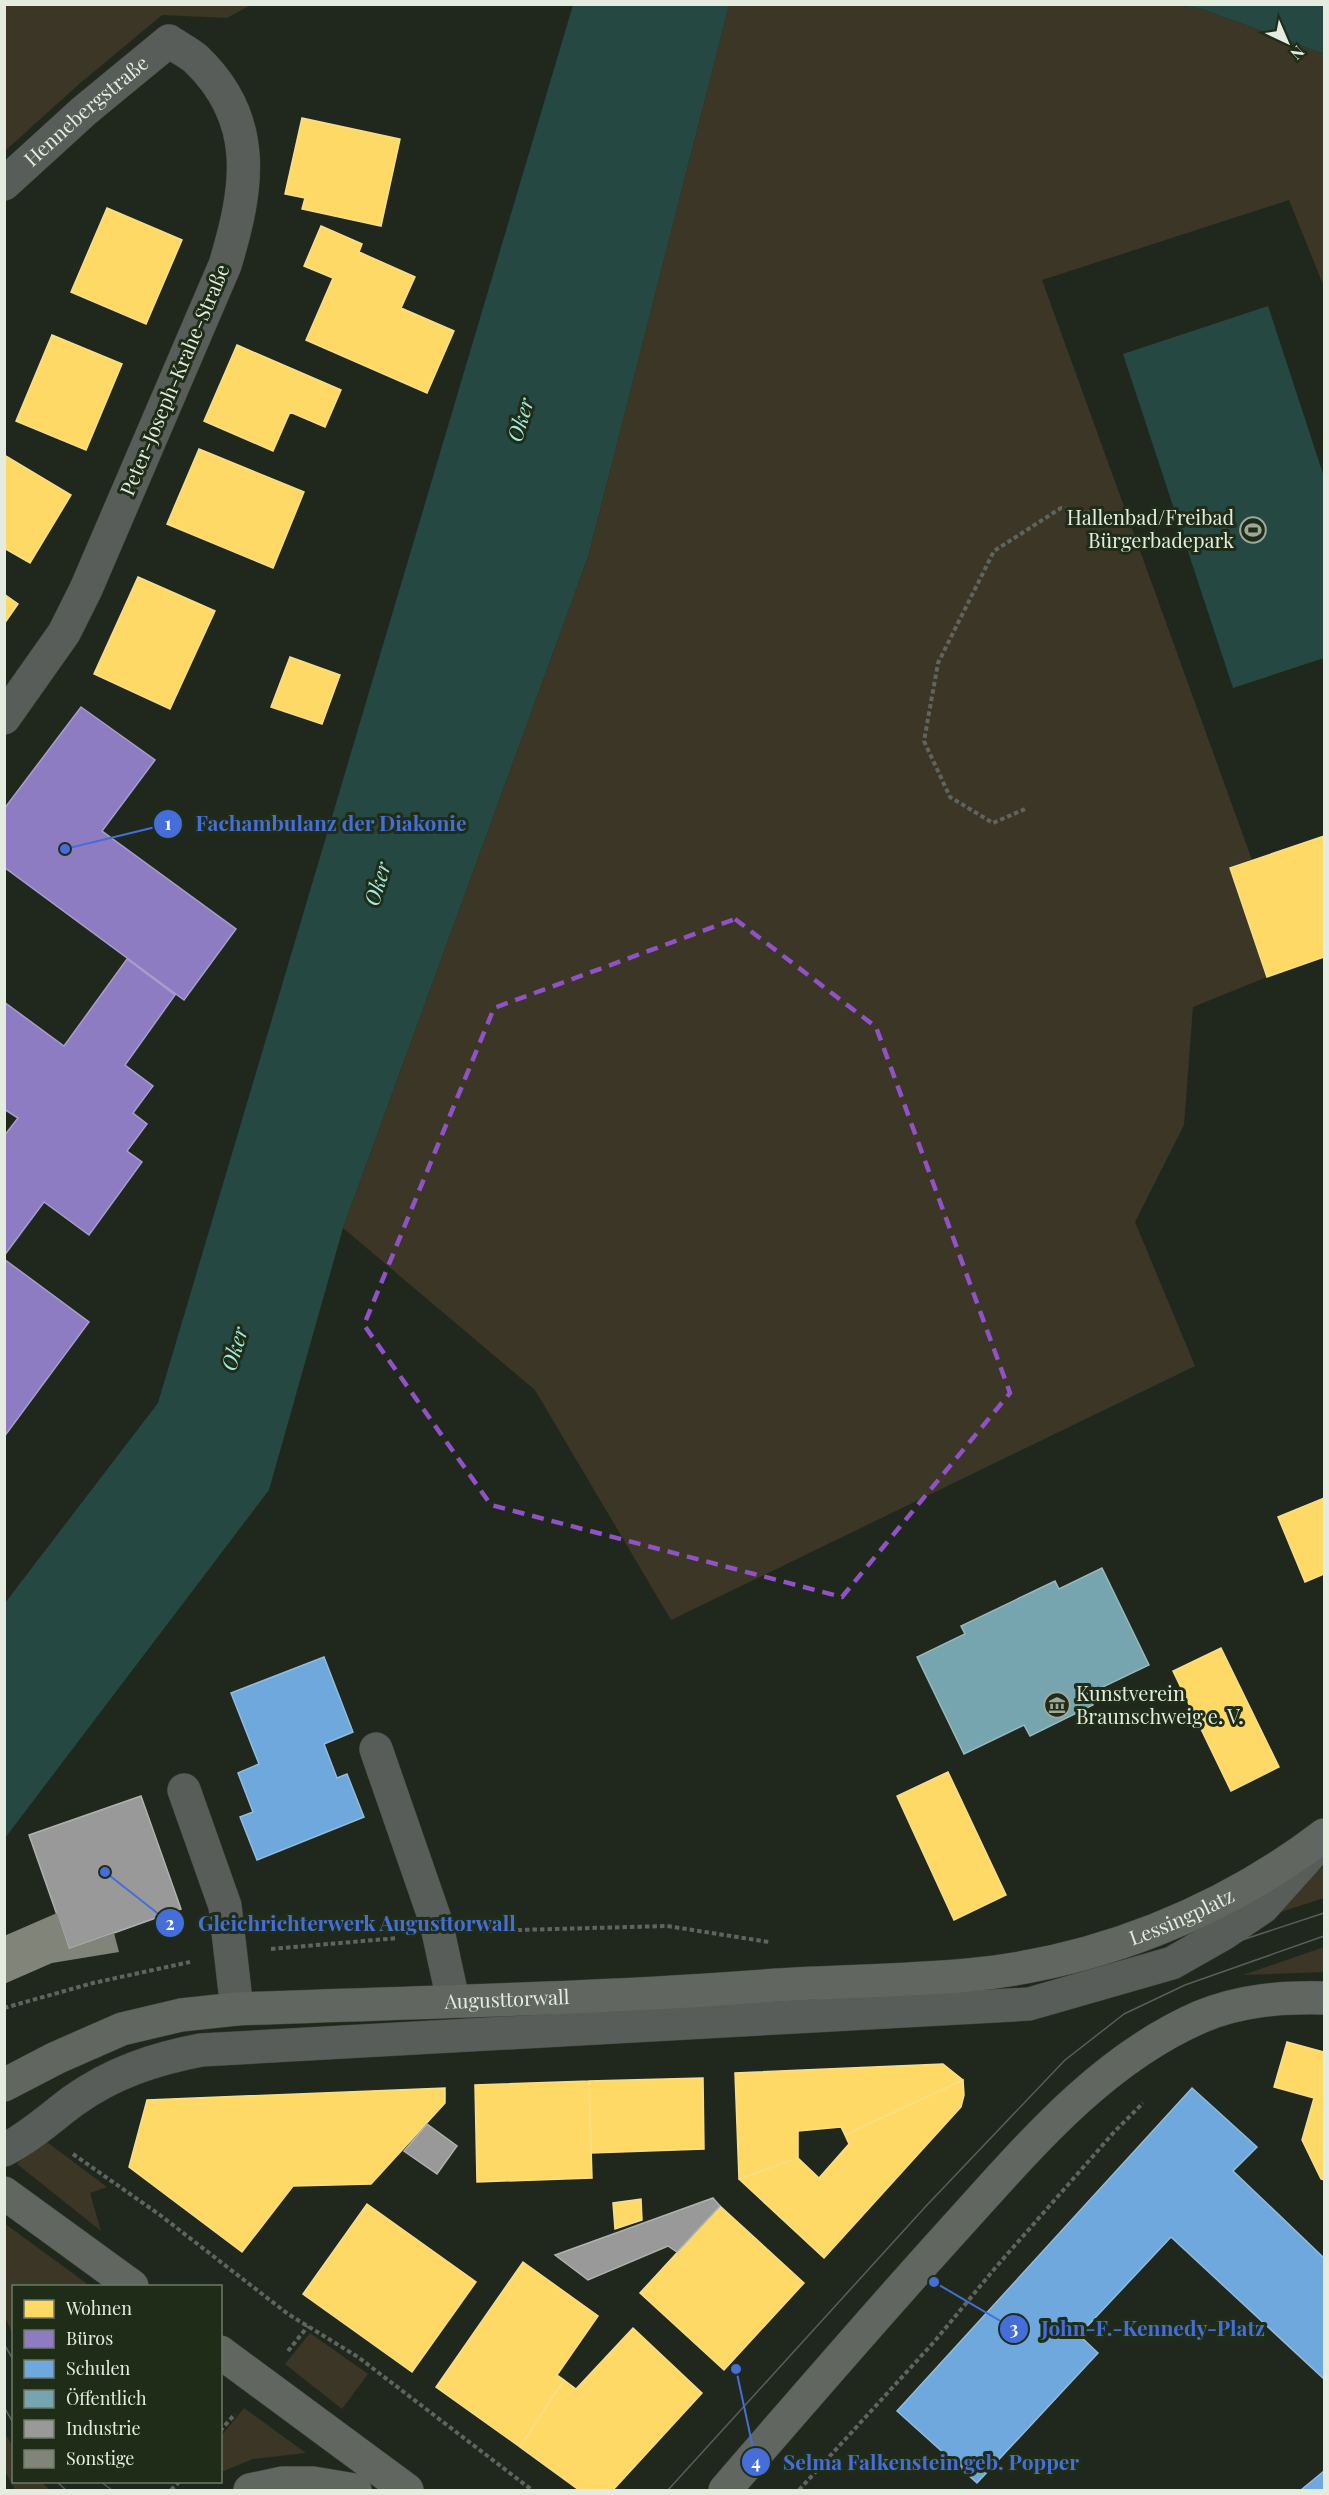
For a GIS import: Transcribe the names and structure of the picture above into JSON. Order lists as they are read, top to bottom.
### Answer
{
  "streets": {
    "main road": ["Lessingplatz", "Augusttorwall"],
    "street": ["Hennebergstraße", "Peter-Joseph-Krahe-Straße"]
  },
  "crossings": [
    ["Hennebergstraße", "Peter-Joseph-Krahe-Straße"],
    ["Lessingplatz", "Augusttorwall"]
  ],
  "water": ["Oker"],
  "places": {
    "sports": ["Hallenbad/Freibad Bürgerbadepark"],
    "other": [
      "Fachambulanz der Diakonie",
      "Gleichrichterwerk Augusttorwall",
      "John-F.-Kennedy-Platz",
      "Selma Falkenstein geb. Popper"
    ],
    "museum": ["Kunstverein Braunschweig e. V."]
  },
  "legend": [
    "Wohnen",
    "Büros",
    "Schulen",
    "Öffentlich",
    "Industrie",
    "Sonstige"
  ],
  "north": "bottom right"
}
